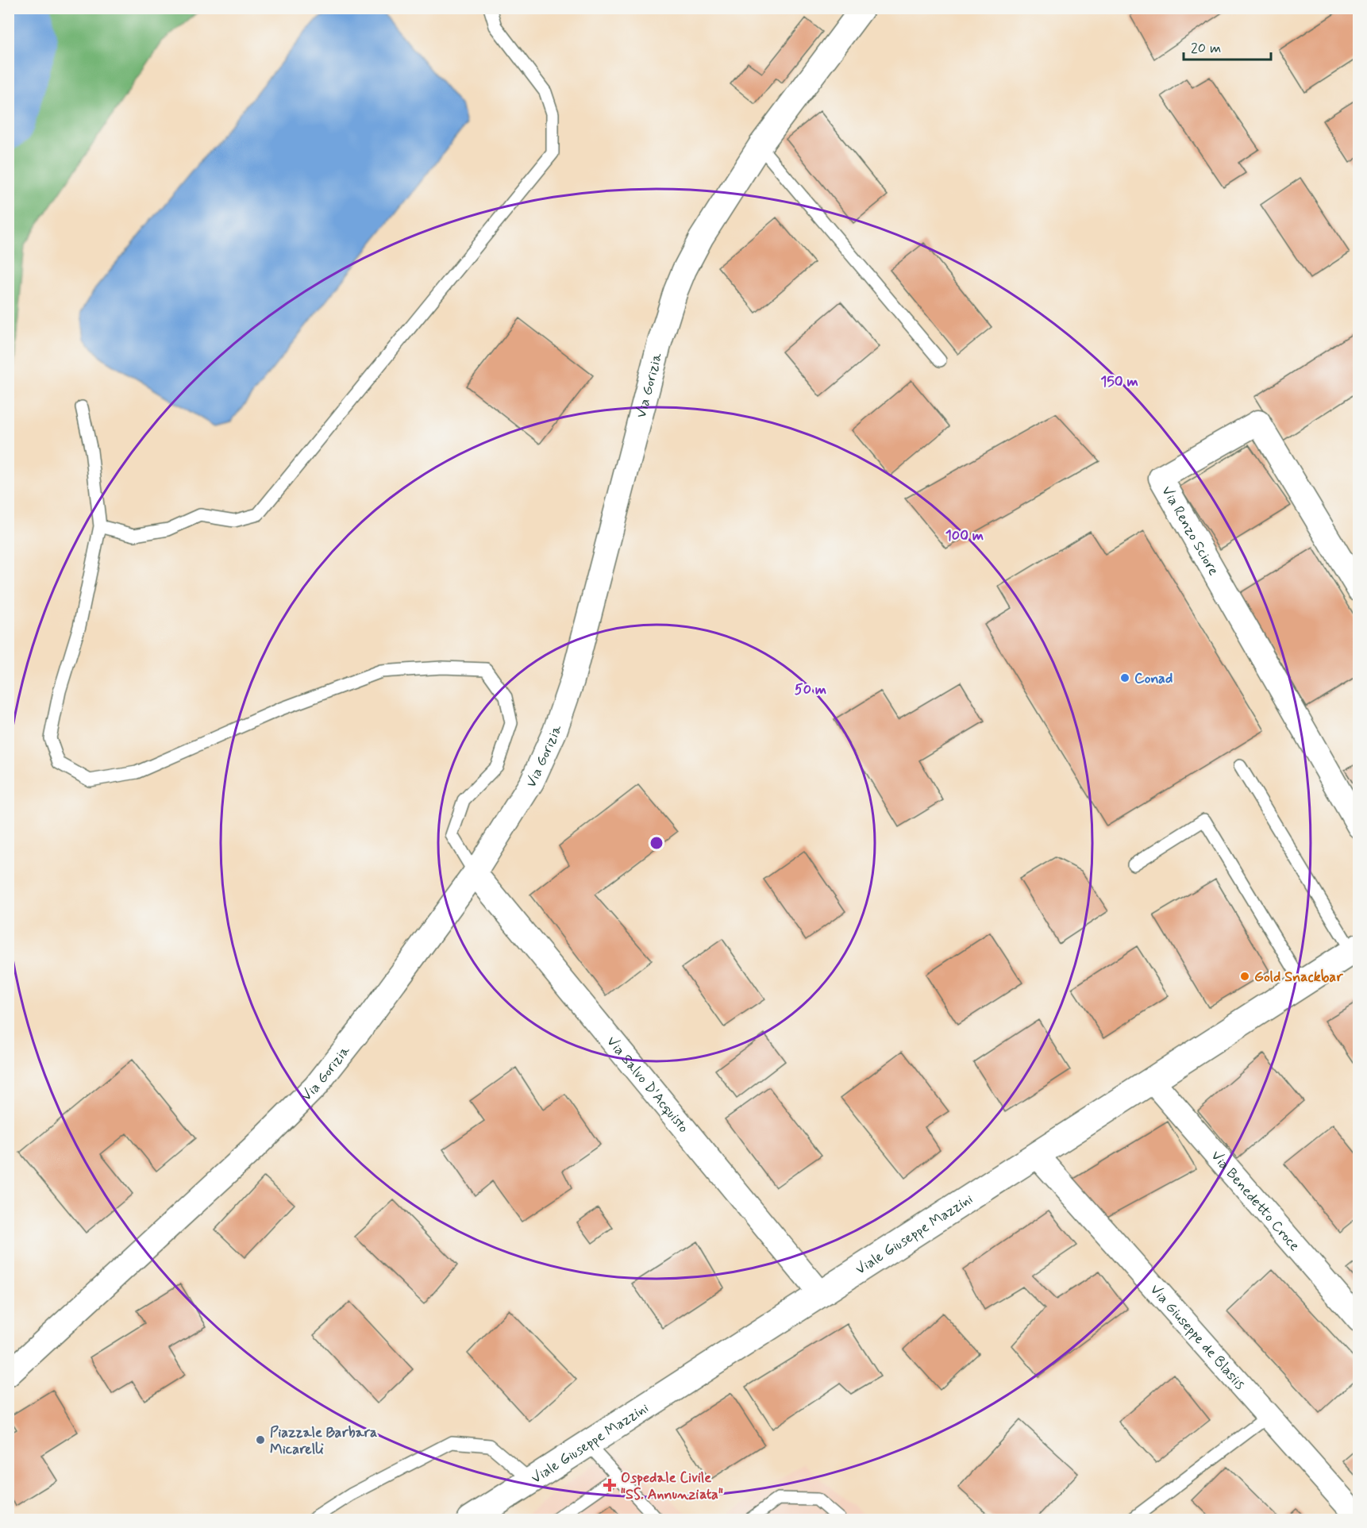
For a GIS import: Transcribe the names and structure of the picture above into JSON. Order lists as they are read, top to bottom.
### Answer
{
  "streets": {
    "main road": ["Viale Giuseppe Mazzini"],
    "street": [
      "Via Gorizia",
      "Via Renzo Sciore",
      "Via Salvo D'Acquisto",
      "Via Benedetto Croce",
      "Via Giuseppe de Blasiis"
    ]
  },
  "crossings": [
    ["Via Gorizia", "Via Salvo D'Acquisto"],
    ["Via Salvo D'Acquisto", "Viale Giuseppe Mazzini"],
    ["Via Benedetto Croce", "Viale Giuseppe Mazzini"],
    ["Viale Giuseppe Mazzini", "Via Giuseppe de Blasiis"]
  ],
  "places": {
    "other": ["Conad", "Gold Snackbar", "Piazzale Barbara Micarelli"],
    "health": ["Ospedale Civile \"SS. Annunziata\""]
  },
  "scale_bar": "20 m",
  "rings": ["150 m", "100 m", "50 m"]
}
